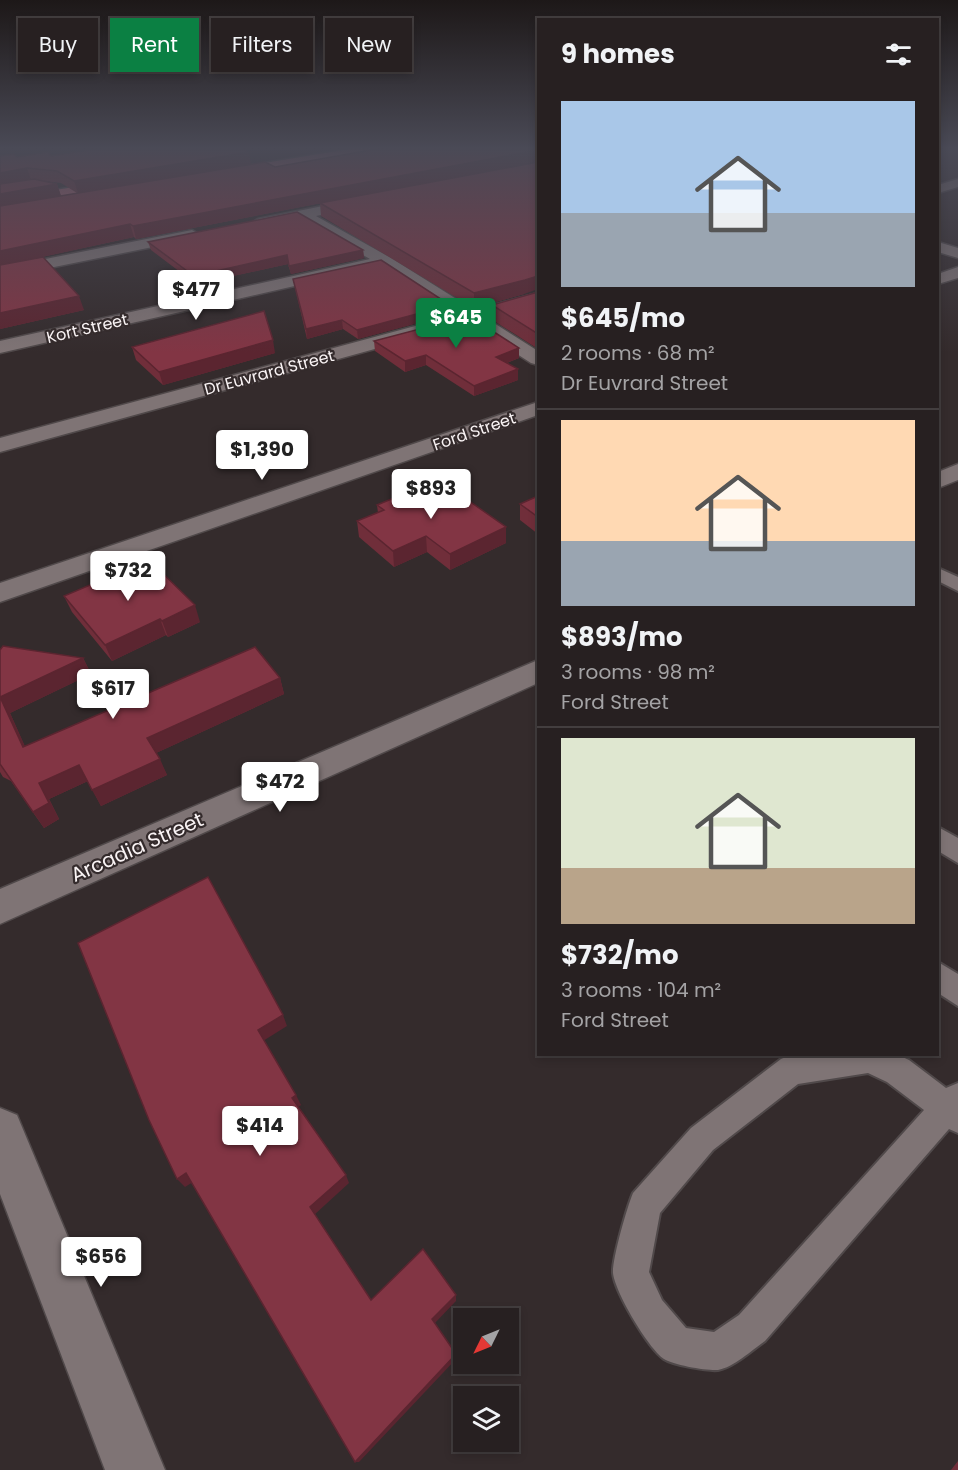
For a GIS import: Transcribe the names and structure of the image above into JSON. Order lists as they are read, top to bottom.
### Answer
{
  "streets": {
    "street": [
      "Kort Street",
      "Dr Euvrard Street",
      "Ford Street",
      "Arcadia Street"
    ]
  },
  "north": "bottom left",
  "page": {
    "chip": [
      "Buy",
      "Rent",
      "Filters",
      "New"
    ],
    "heading": "9 homes",
    "list": [
      {
        "name": "$645/mo",
        "note": "2 rooms · 68 m² · Dr Euvrard Street"
      },
      {
        "name": "$893/mo",
        "note": "3 rooms · 98 m² · Ford Street"
      },
      {
        "name": "$732/mo",
        "note": "3 rooms · 104 m² · Ford Street"
      }
    ],
    "price": [
      "$477",
      "$645",
      "$1,390",
      "$893",
      "$732",
      "$617",
      "$472",
      "$414",
      "$656"
    ]
  }
}
